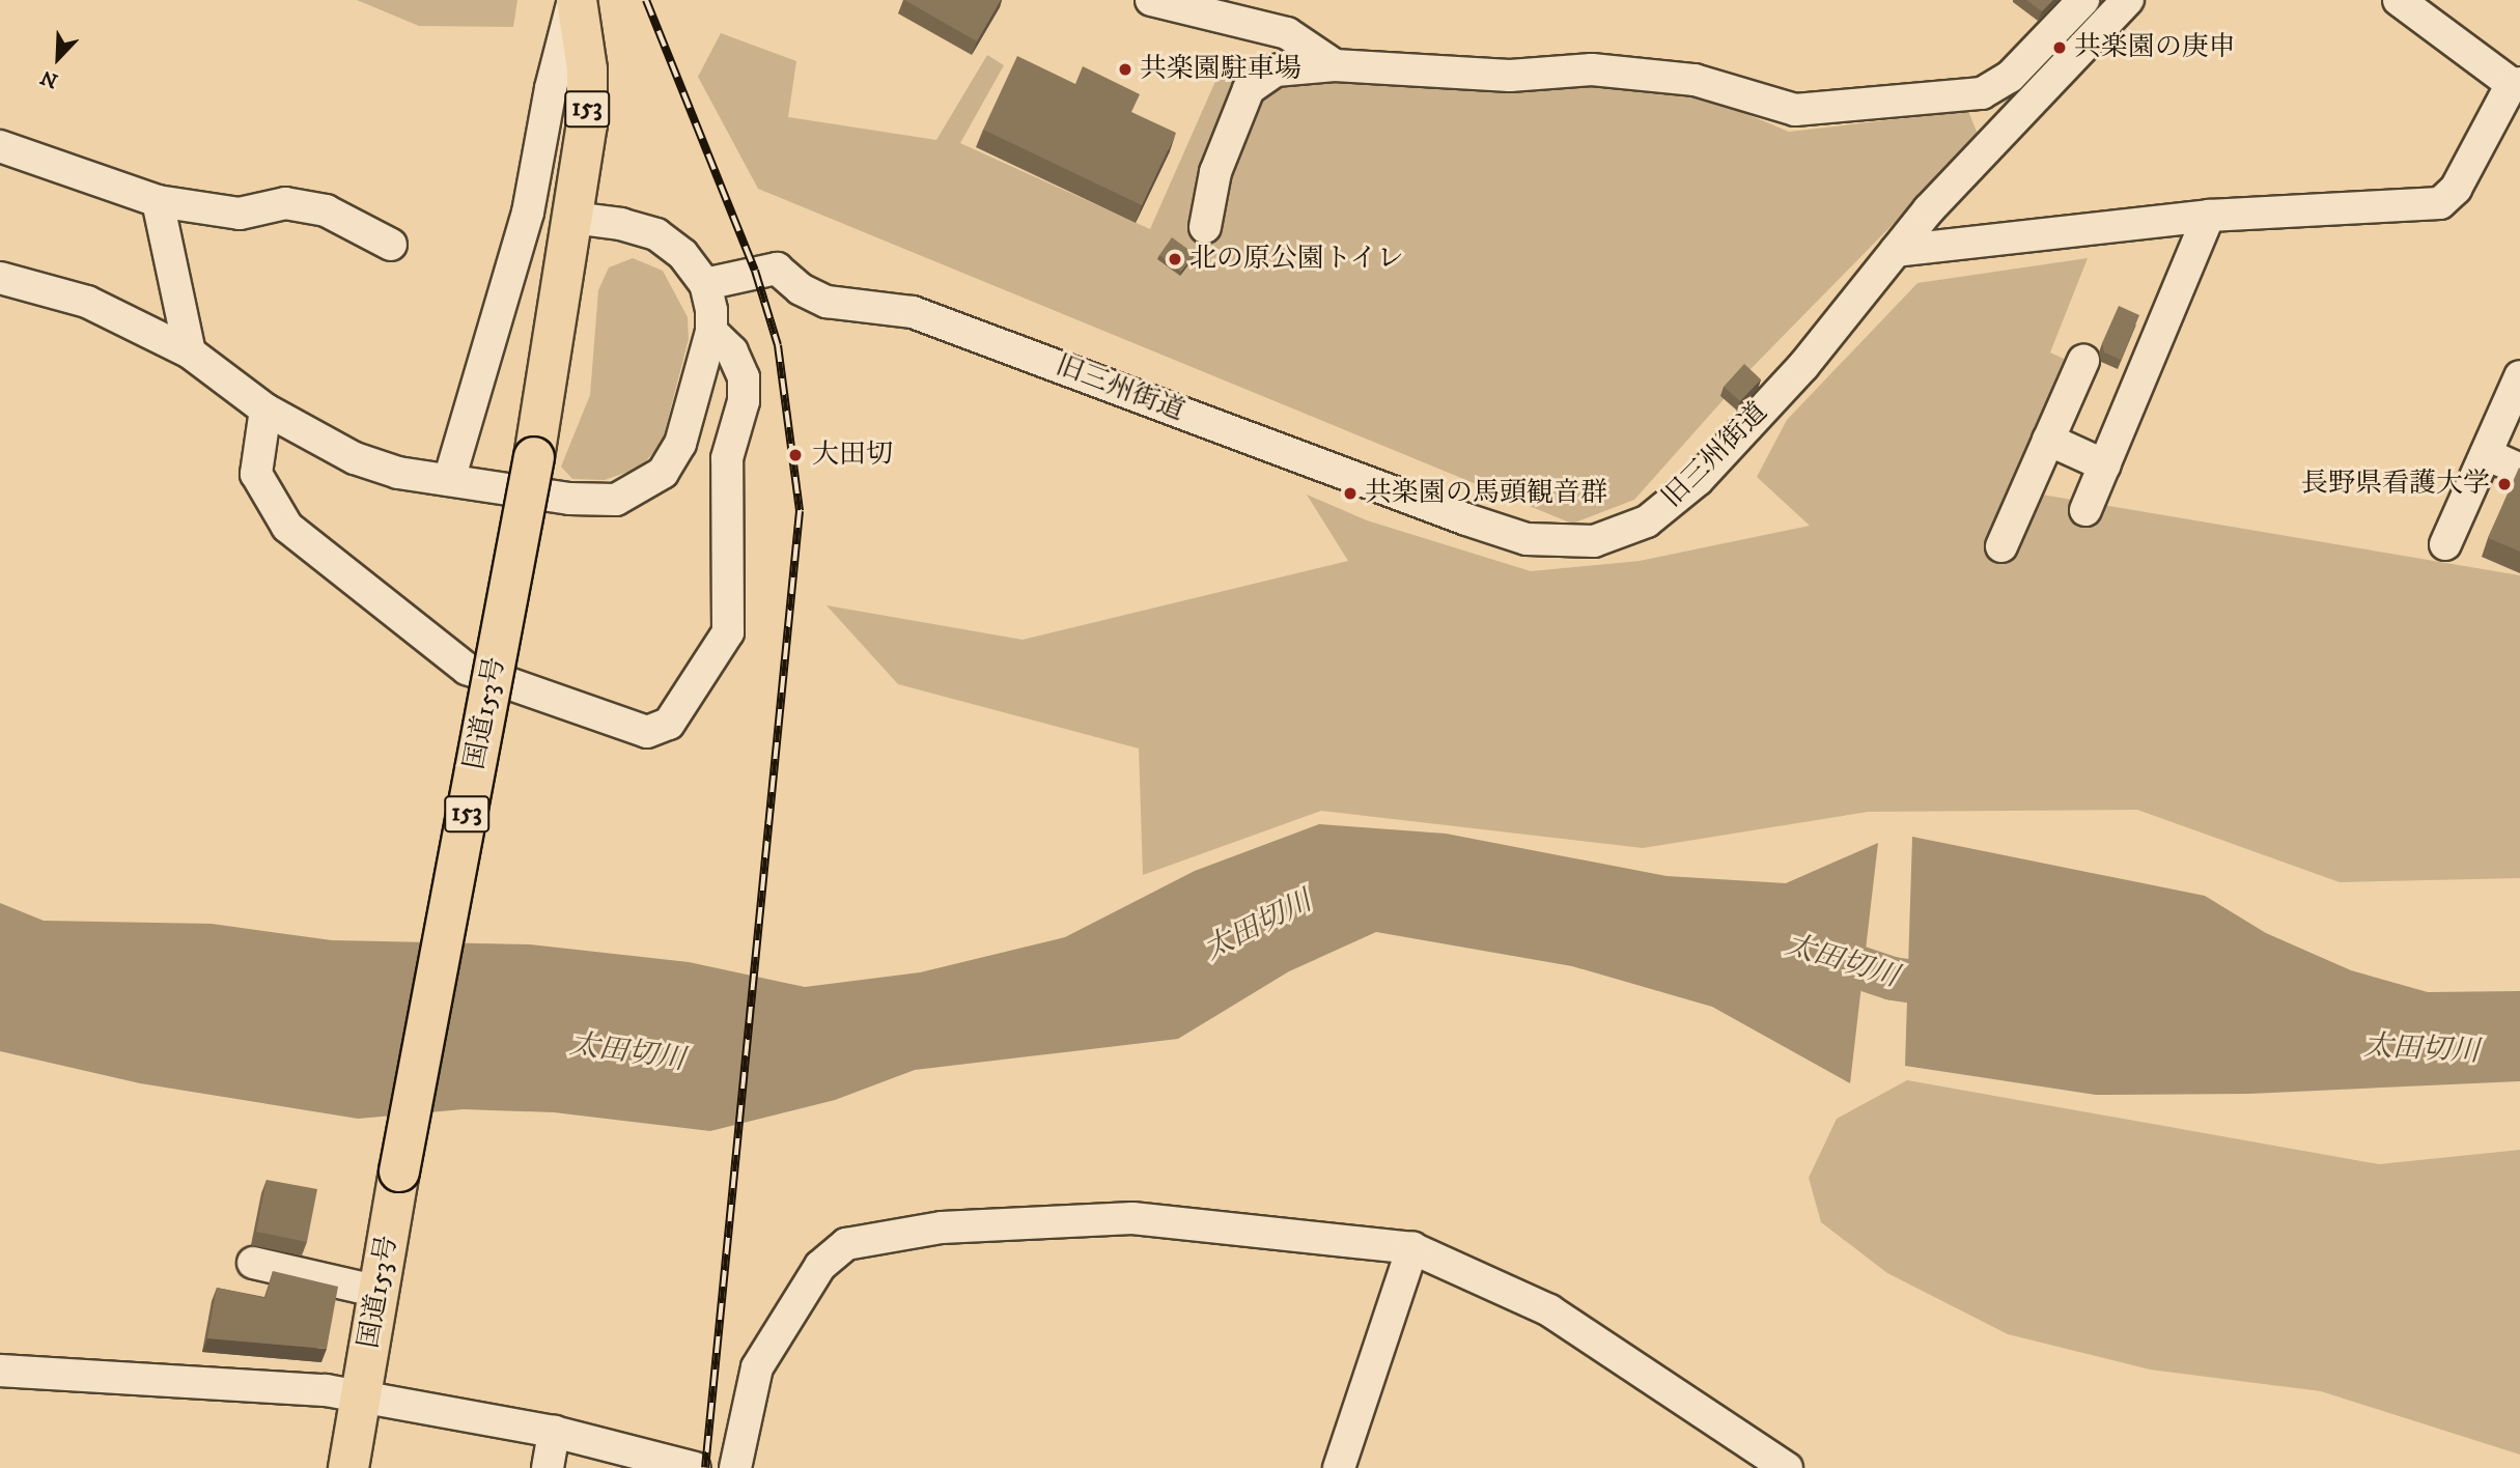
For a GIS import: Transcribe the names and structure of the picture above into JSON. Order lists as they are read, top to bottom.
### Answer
{
  "streets": {
    "highway": ["153", "国道153号"],
    "street": ["旧三州街道"]
  },
  "water": ["太田切川"],
  "places": [
    "共楽園の庚申",
    "共楽園駐車場",
    "北の原公園トイレ",
    "大田切",
    "長野県看護大学",
    "共楽園の馬頭観音群"
  ],
  "north": "bottom left"
}
